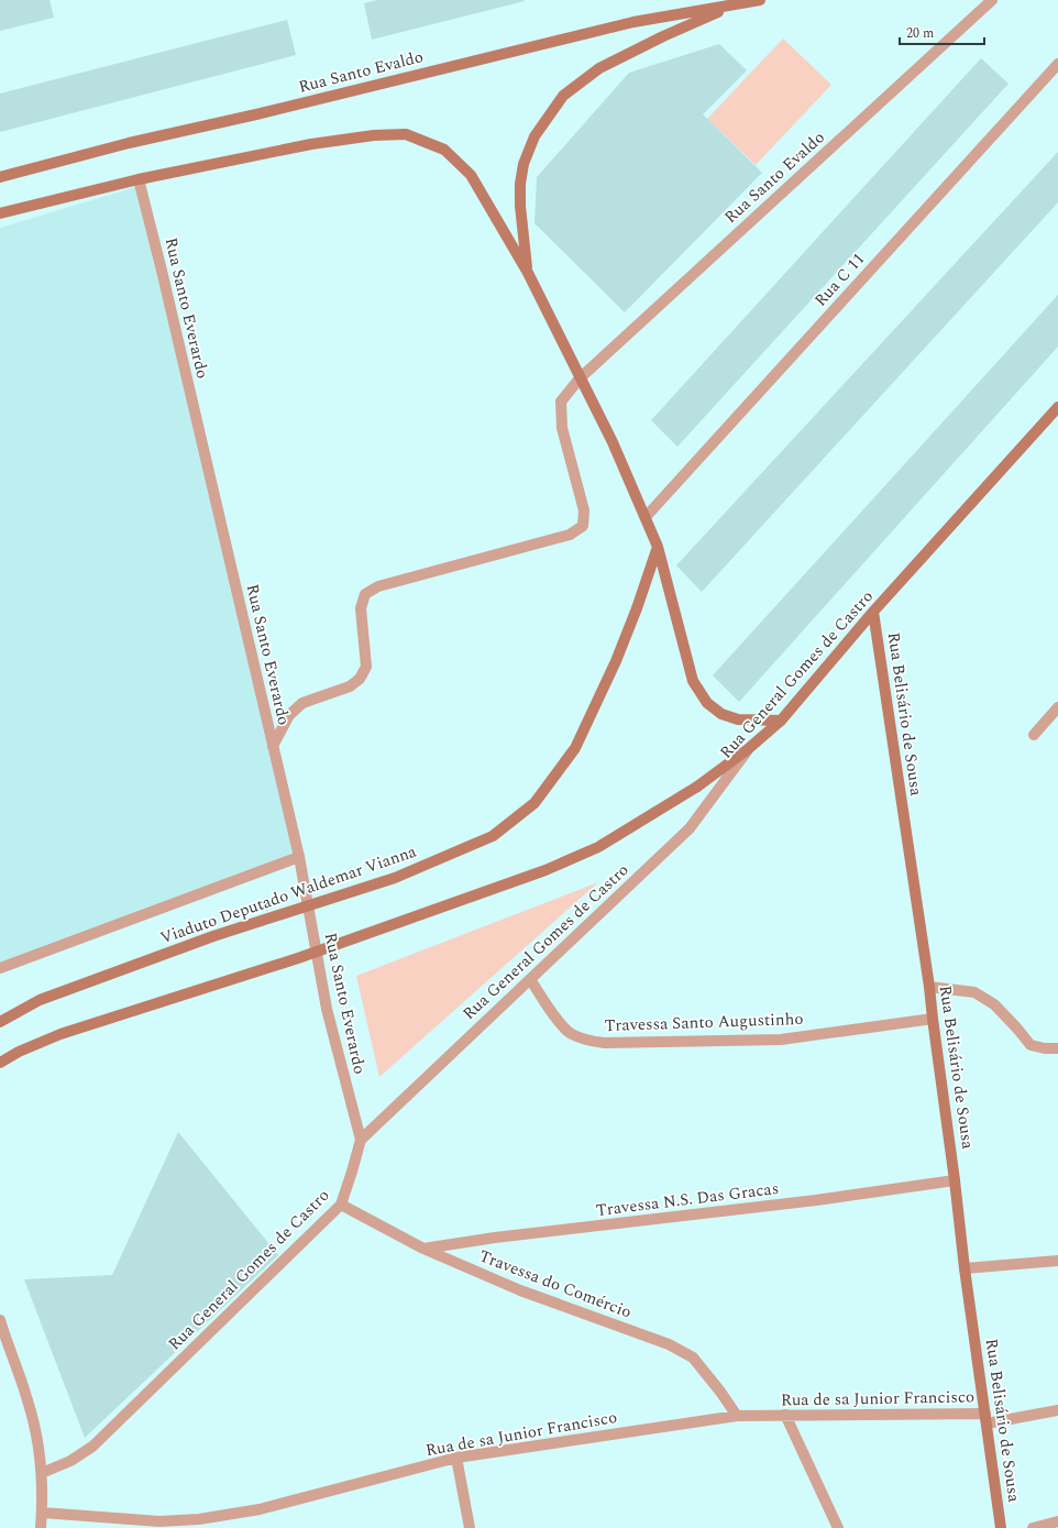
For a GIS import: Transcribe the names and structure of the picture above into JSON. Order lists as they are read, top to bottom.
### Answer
{
  "streets": {
    "main road": [
      "Rua Santo Evaldo",
      "Rua General Gomes de Castro",
      "Rua Belisário de Sousa",
      "Viaduto Deputado Waldemar Vianna"
    ],
    "street": [
      "Rua C 11",
      "Rua Santo Everardo",
      "Travessa Santo Augustinho",
      "Travessa N.S. Das Gracas",
      "Travessa do Comércio",
      "Rua de sa Junior Francisco"
    ]
  },
  "crossings": [
    ["Rua Santo Evaldo", "Rua C 11"],
    ["Rua Santo Evaldo", "Rua Santo Everardo"],
    ["Rua Santo Evaldo", "Rua General Gomes de Castro"],
    ["Rua Santo Evaldo", "Viaduto Deputado Waldemar Vianna"],
    ["Rua Santo Everardo", "Rua General Gomes de Castro"],
    ["Rua General Gomes de Castro", "Rua Belisário de Sousa"],
    ["Rua General Gomes de Castro", "Travessa Santo Augustinho"],
    ["Rua General Gomes de Castro", "Travessa do Comércio"],
    ["Rua Belisário de Sousa", "Travessa Santo Augustinho"],
    ["Rua Belisário de Sousa", "Travessa N.S. Das Gracas"],
    ["Rua Belisário de Sousa", "Rua de sa Junior Francisco"],
    ["Travessa N.S. Das Gracas", "Travessa do Comércio"],
    ["Travessa do Comércio", "Rua de sa Junior Francisco"]
  ],
  "scale_bar": "20 m"
}
